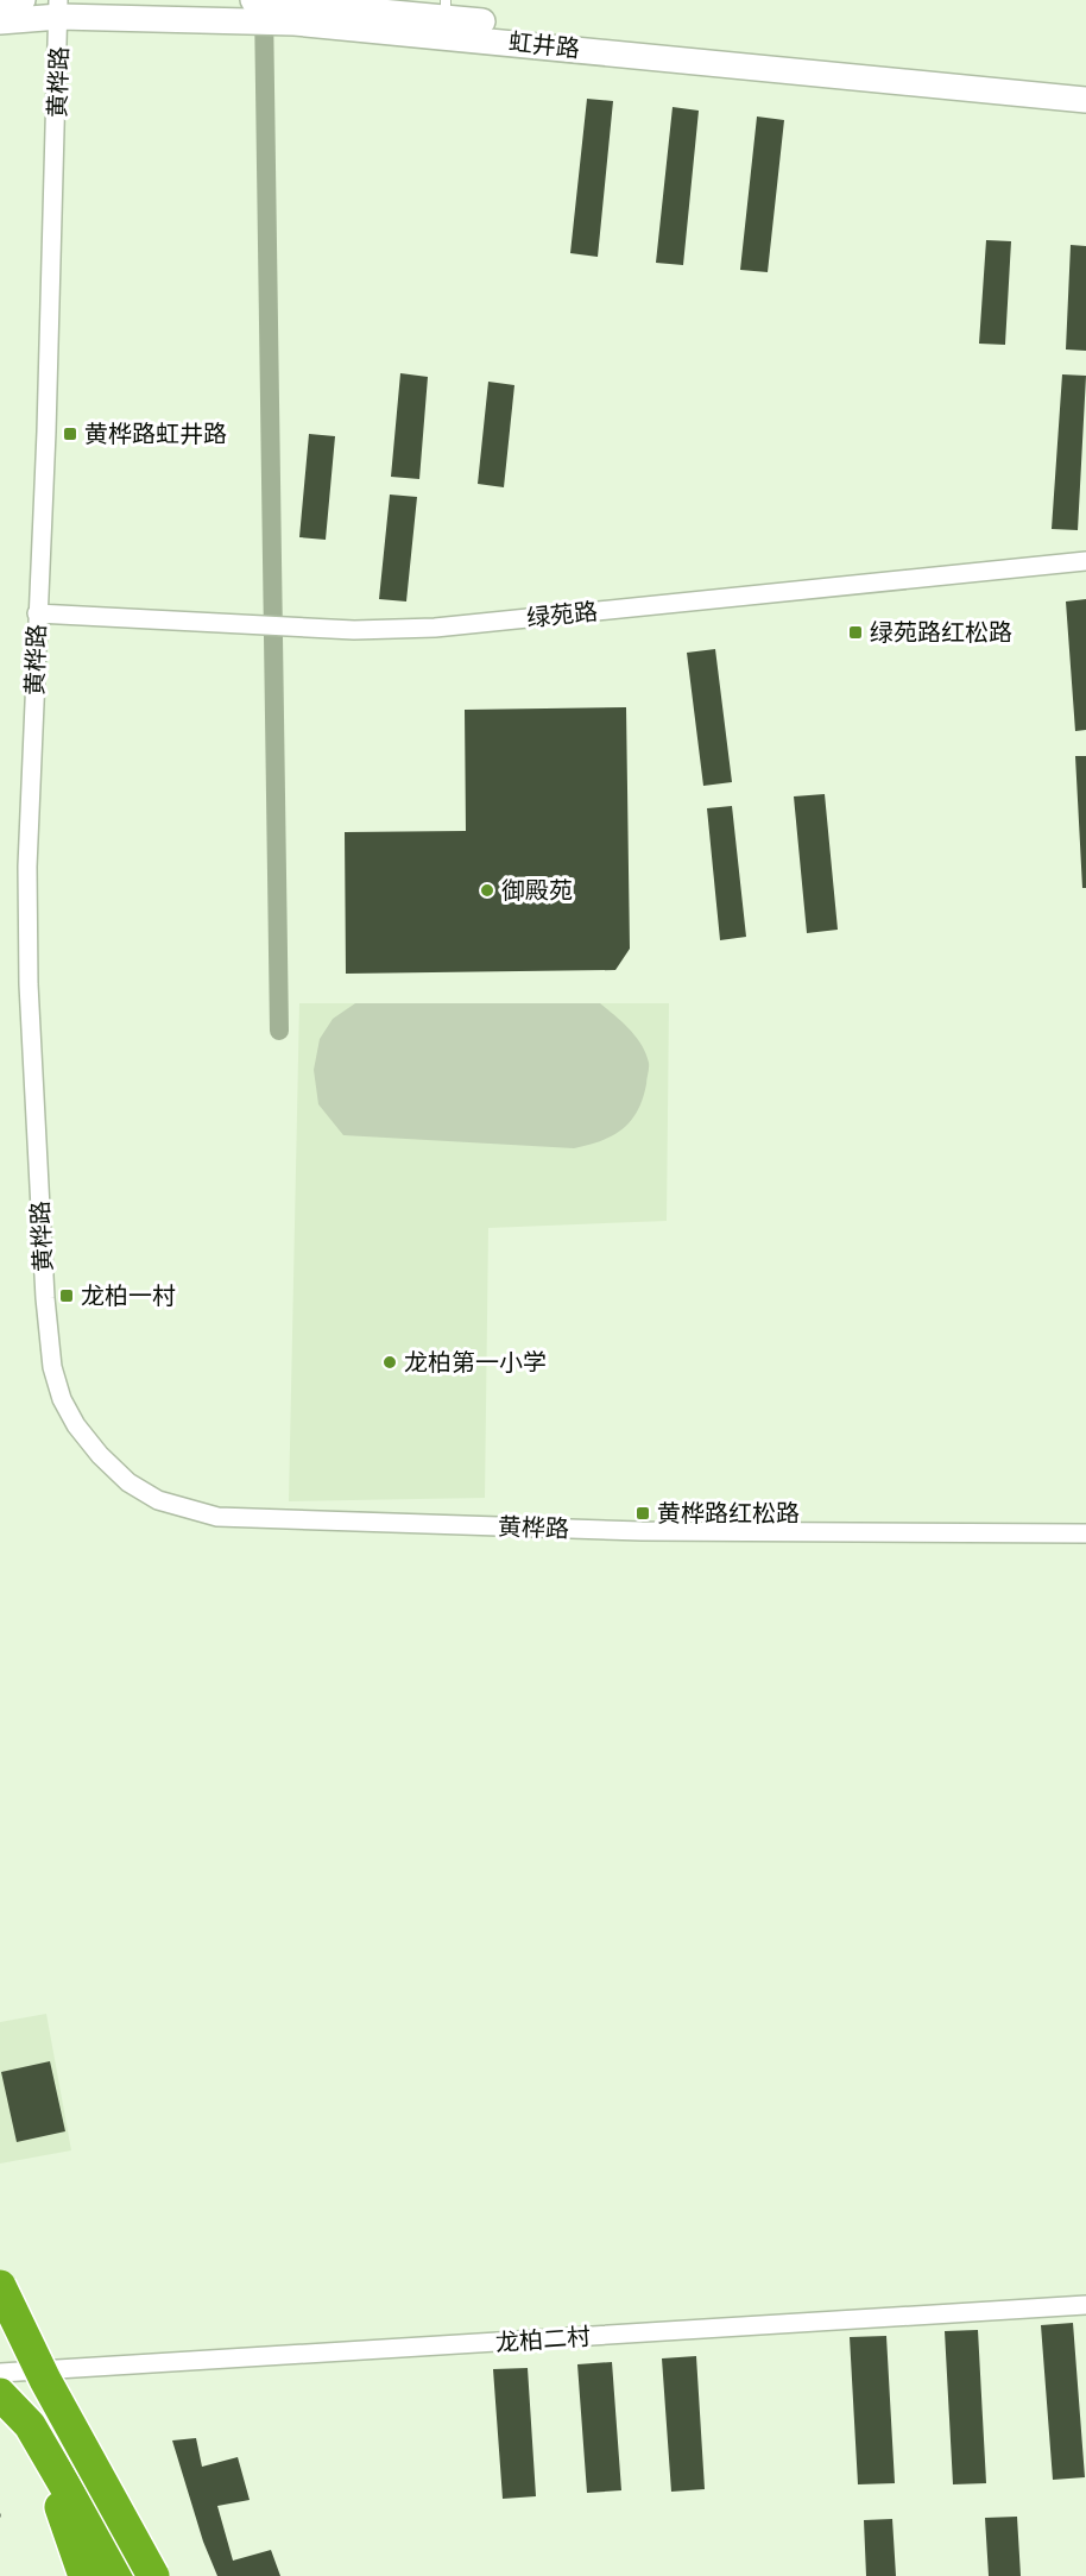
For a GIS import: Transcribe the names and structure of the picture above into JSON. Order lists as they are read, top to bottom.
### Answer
{
  "streets": {
    "street": [
      "虹井路",
      "黄桦路",
      "绿苑路",
      "龙柏二村"
    ]
  },
  "crossings": [
    ["虹井路", "黄桦路"],
    ["黄桦路", "绿苑路"]
  ],
  "places": {
    "transit": [
      "黄桦路虹井路",
      "绿苑路红松路",
      "龙柏一村",
      "黄桦路红松路"
    ],
    "other": ["御殿苑", "龙柏第一小学"]
  }
}
